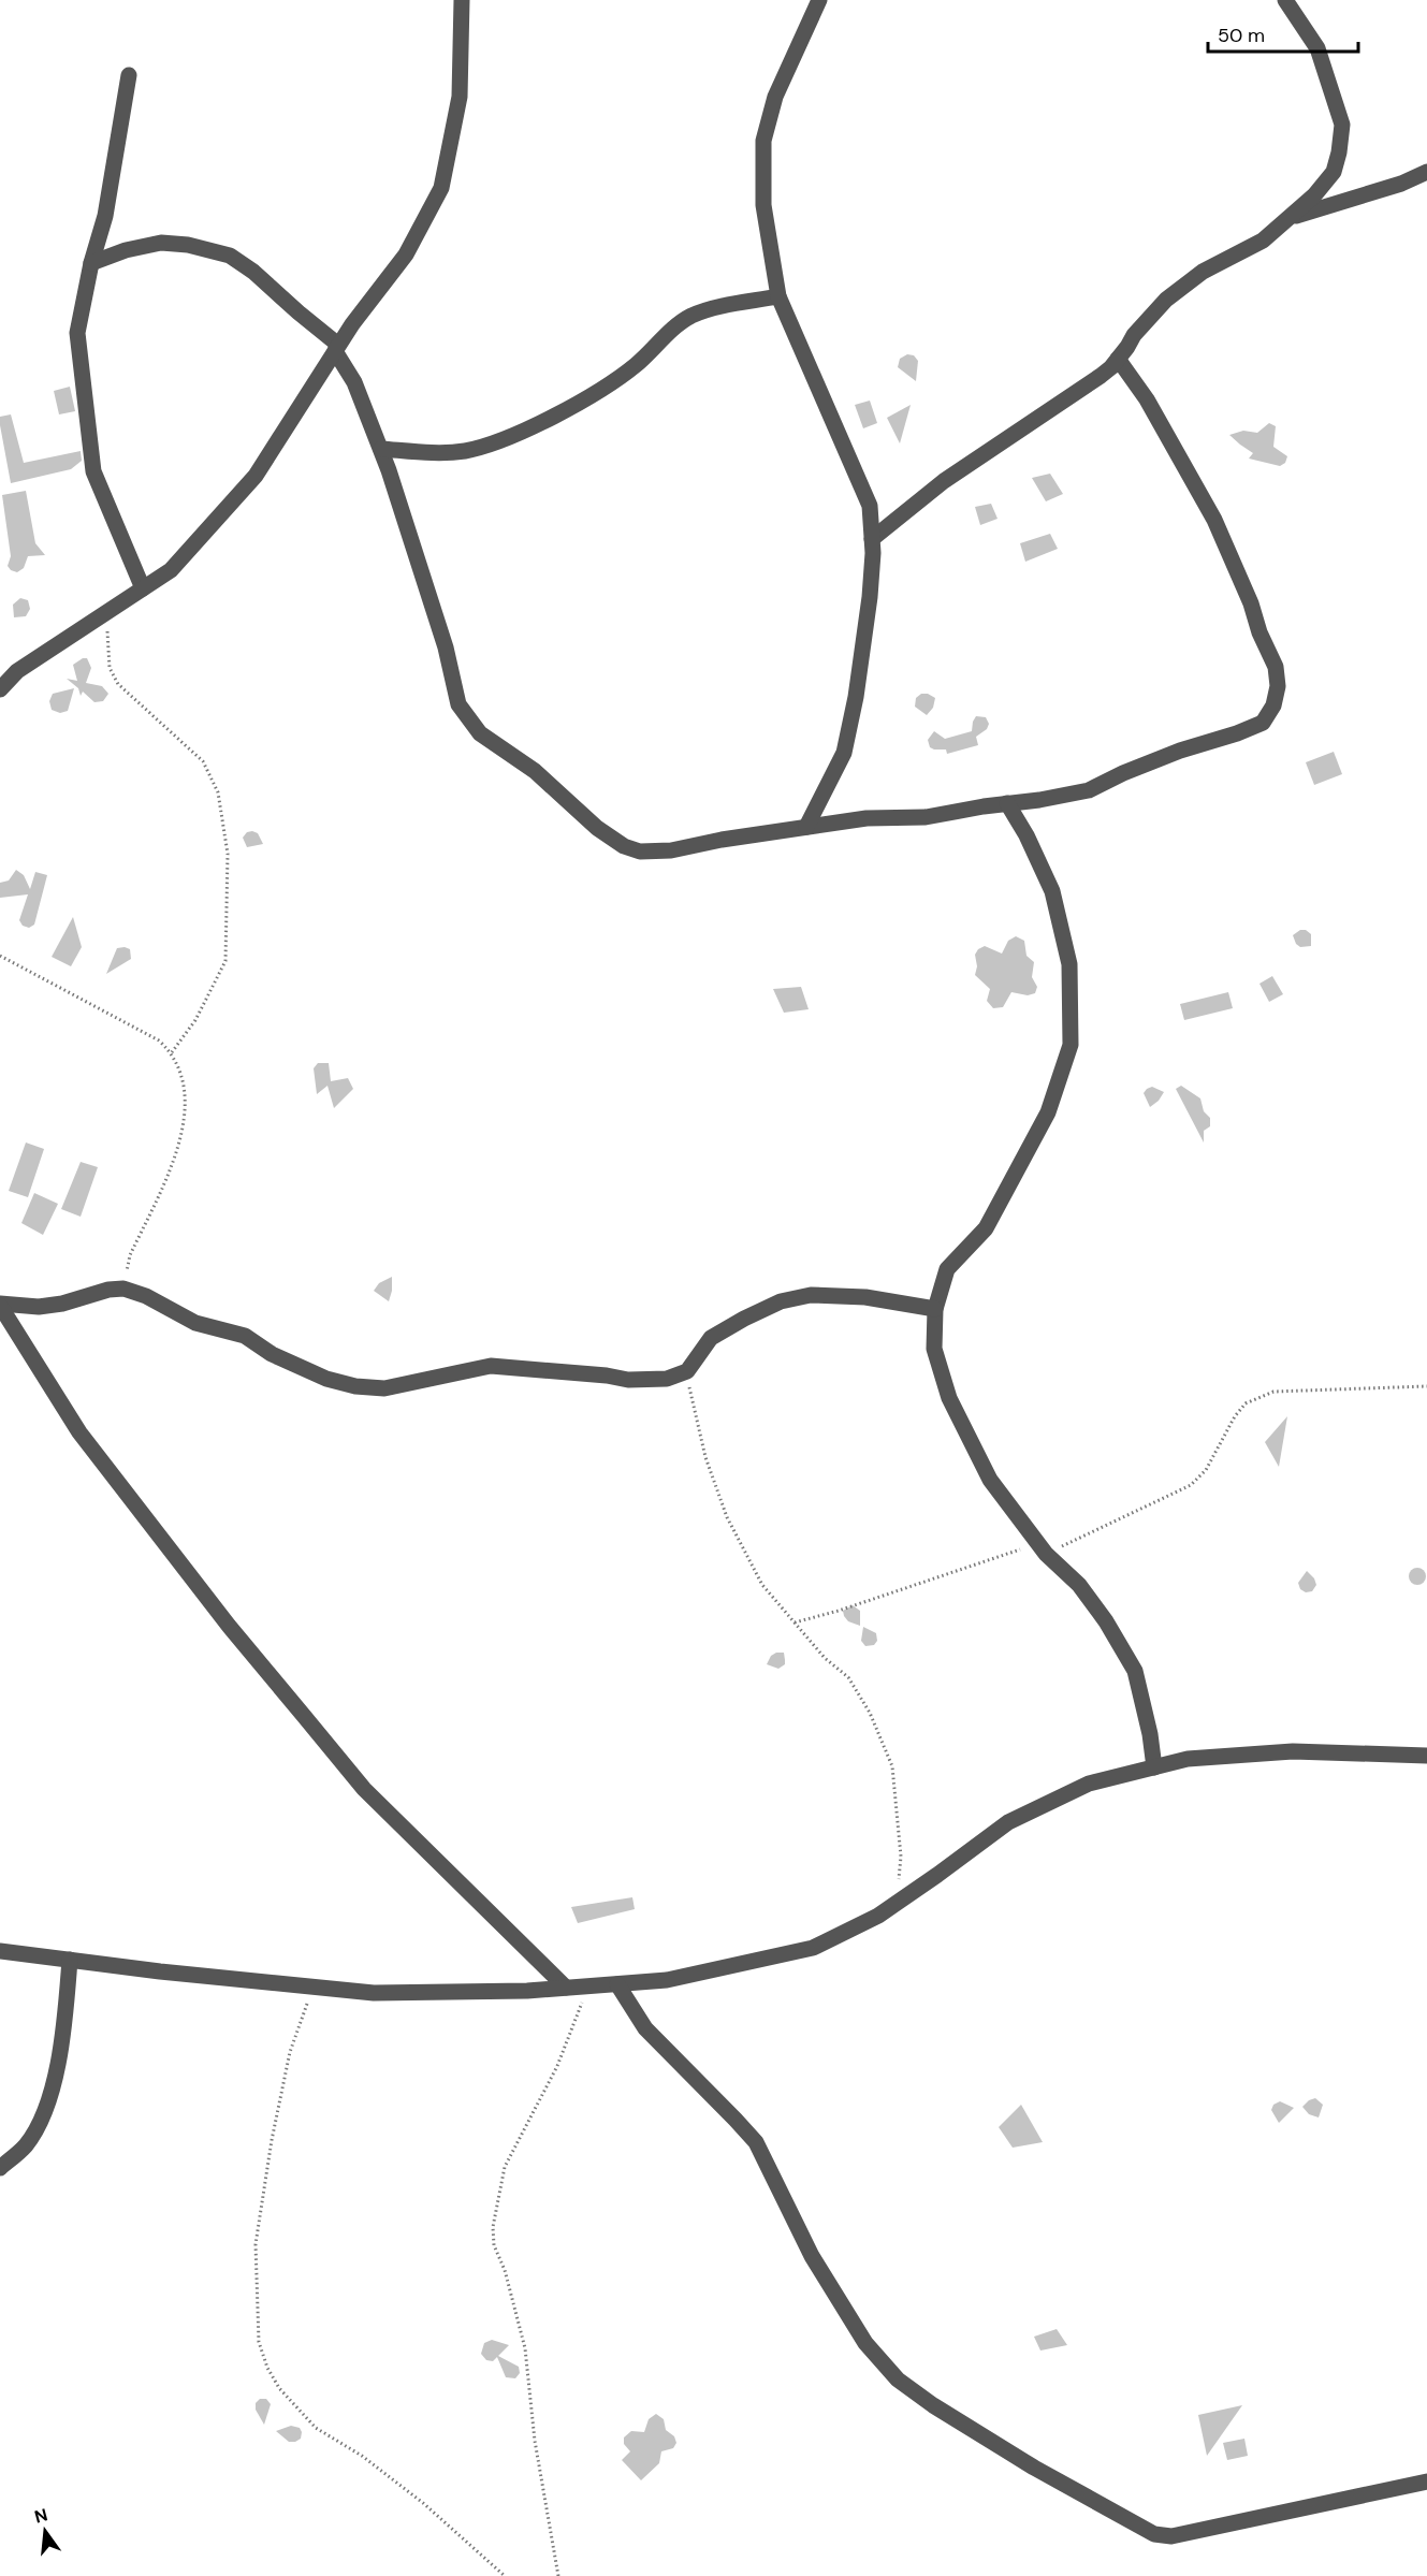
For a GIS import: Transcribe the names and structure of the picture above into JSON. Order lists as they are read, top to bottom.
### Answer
{
  "scale_bar": "50 m",
  "north": "top"
}
